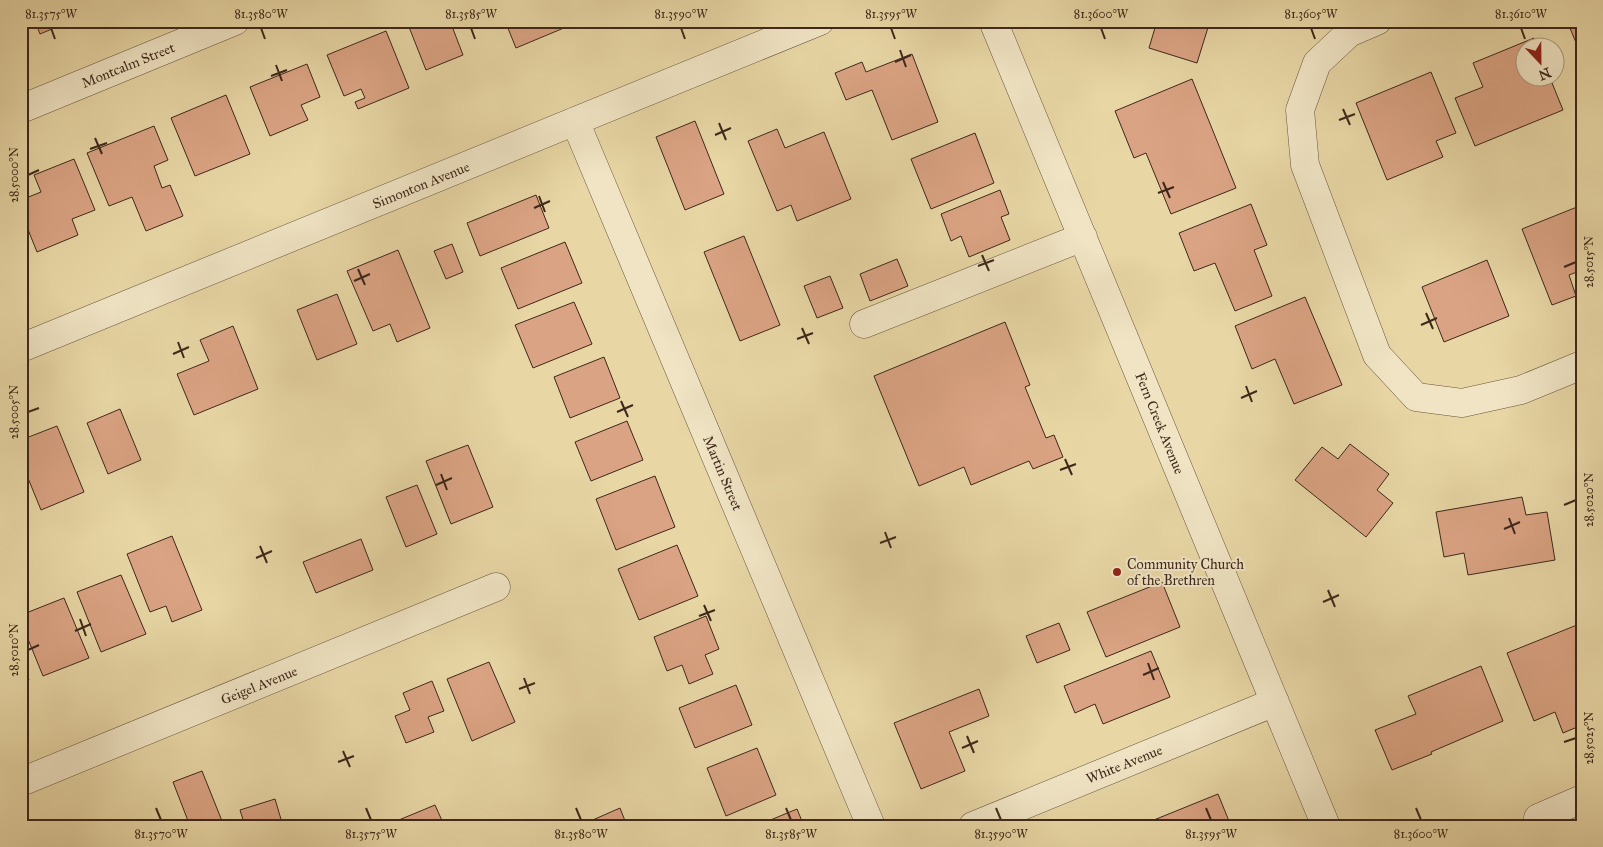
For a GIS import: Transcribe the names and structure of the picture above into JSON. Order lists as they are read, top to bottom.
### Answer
{
  "streets": {
    "street": [
      "Montcalm Street",
      "Simonton Avenue",
      "Fern Creek Avenue",
      "Martin Street",
      "Geigel Avenue",
      "White Avenue"
    ]
  },
  "crossings": [
    ["Simonton Avenue", "Martin Street"],
    ["Fern Creek Avenue", "White Avenue"]
  ],
  "places": ["Community Church of the Brethren"],
  "north": "bottom",
  "coordinates": [
    "81.3575°W",
    "81.3580°W",
    "81.3585°W",
    "81.3590°W",
    "81.3595°W",
    "81.3600°W",
    "81.3605°W",
    "81.3610°W",
    "28.5000°N",
    "28.5015°N",
    "28.5005°N",
    "28.5020°N",
    "28.5010°N",
    "28.5025°N",
    "81.3570°W"
  ]
}
